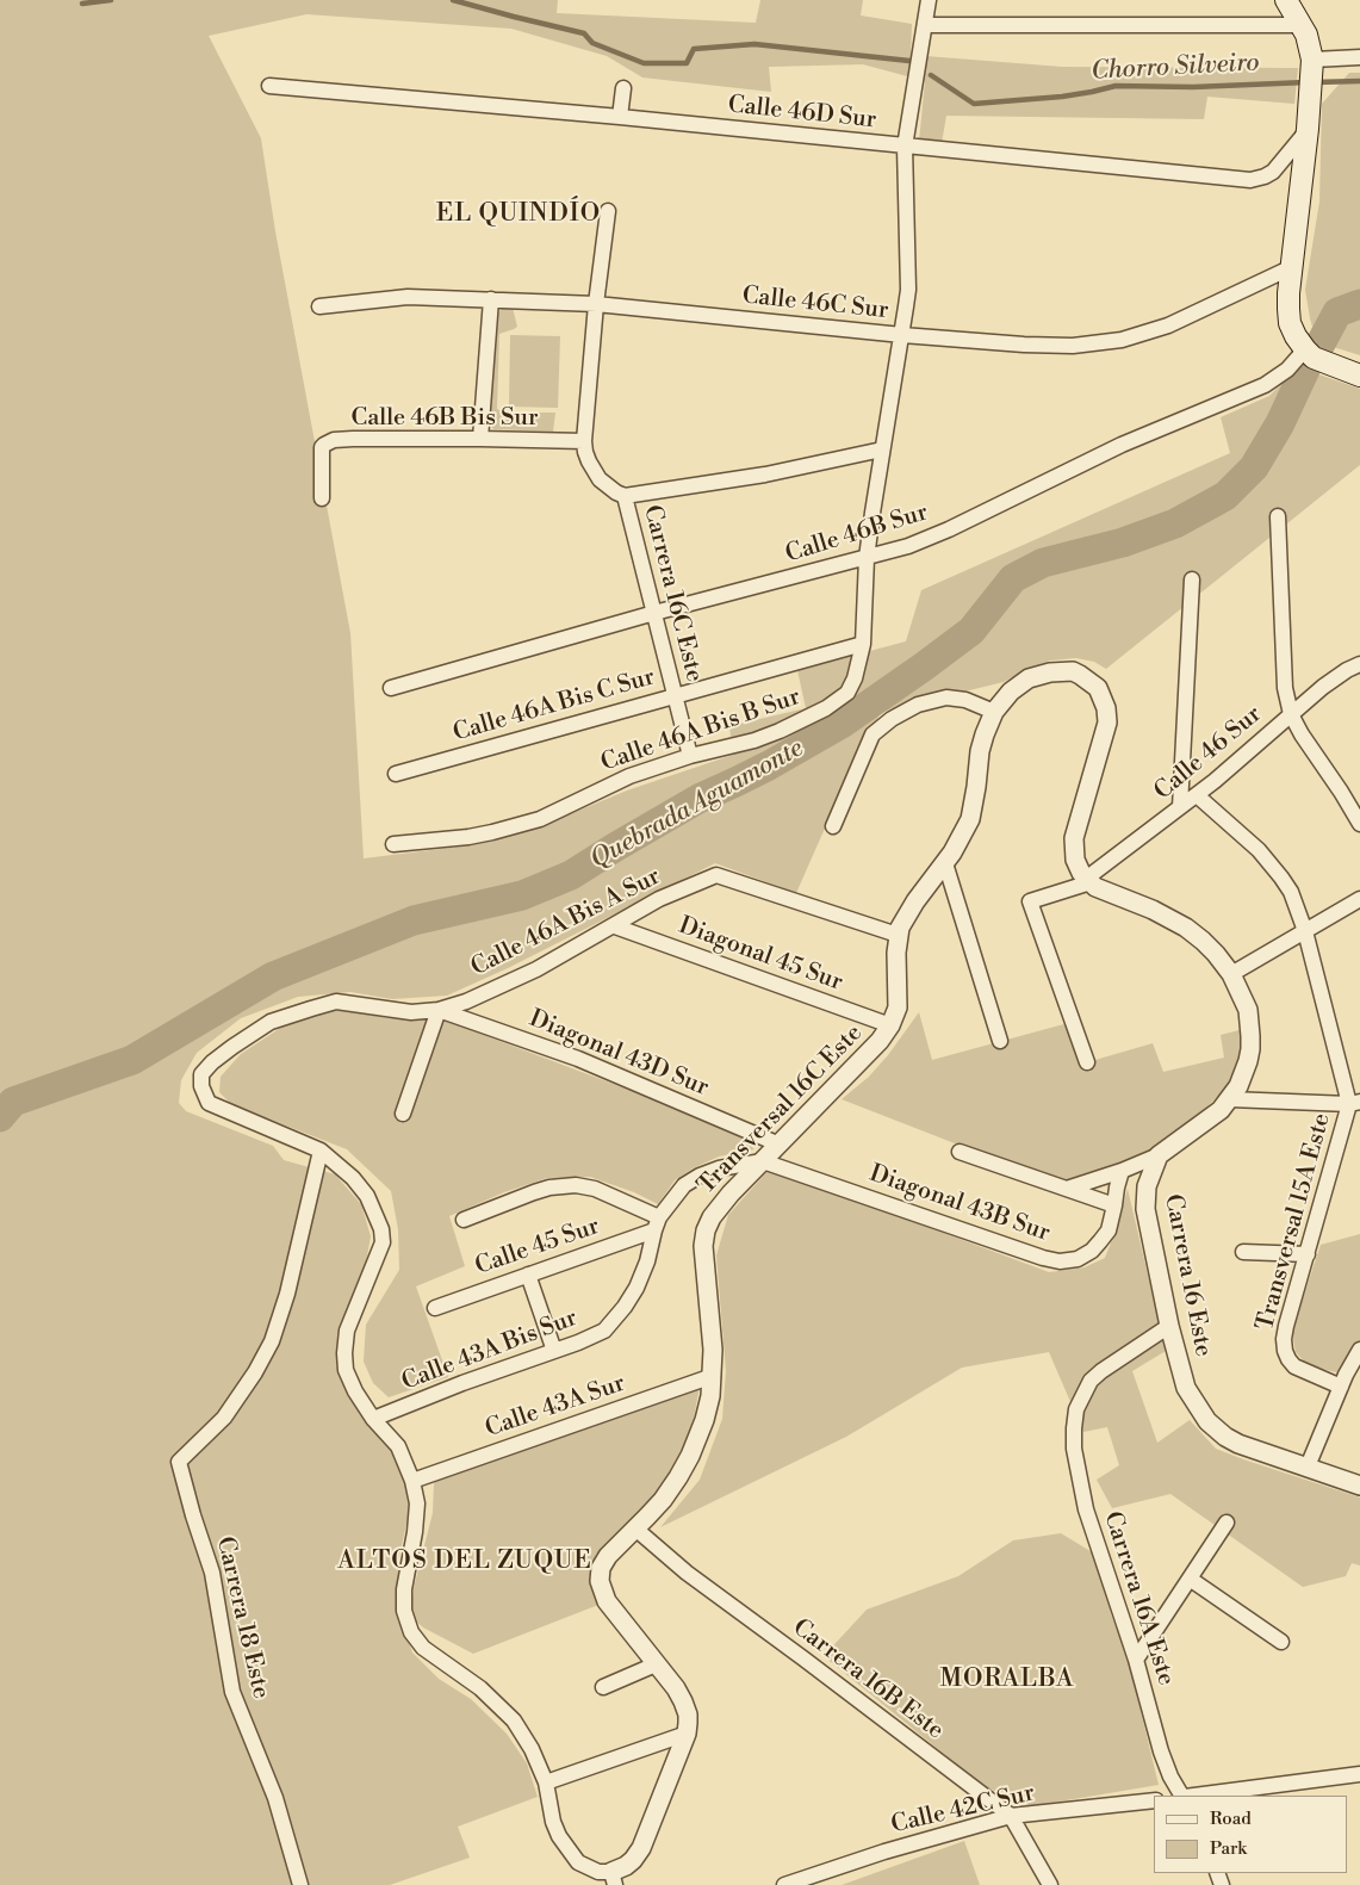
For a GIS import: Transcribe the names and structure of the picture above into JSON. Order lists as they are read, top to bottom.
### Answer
{
  "streets": {
    "street": [
      "Calle 46D Sur",
      "Calle 46C Sur",
      "Calle 46B Bis Sur",
      "Calle 46B Sur",
      "Carrera 16C Este",
      "Calle 46A Bis C Sur",
      "Calle 46A Bis B Sur",
      "Calle 46 Sur",
      "Calle 46A Bis A Sur",
      "Diagonal 45 Sur",
      "Diagonal 43D Sur",
      "Transversal 16C Este",
      "Diagonal 43B Sur",
      "Transversal 15A Este",
      "Calle 45 Sur",
      "Carrera 16 Este",
      "Calle 43A Bis Sur",
      "Calle 43A Sur",
      "Carrera 16A Este",
      "Carrera 18 Este",
      "Carrera 16B Este",
      "Calle 42C Sur"
    ]
  },
  "crossings": [
    ["Calle 46C Sur", "Carrera 16C Este"],
    ["Calle 46B Bis Sur", "Carrera 16C Este"],
    ["Calle 46B Sur", "Carrera 16C Este"],
    ["Carrera 16C Este", "Calle 46A Bis C Sur"],
    ["Carrera 16C Este", "Calle 46A Bis B Sur"],
    ["Calle 46A Bis C Sur", "Calle 46A Bis B Sur"],
    ["Calle 46A Bis A Sur", "Diagonal 45 Sur"],
    ["Calle 46A Bis A Sur", "Diagonal 43D Sur"],
    ["Calle 46A Bis A Sur", "Transversal 16C Este"],
    ["Calle 46A Bis A Sur", "Carrera 18 Este"],
    ["Diagonal 45 Sur", "Transversal 16C Este"],
    ["Diagonal 43D Sur", "Transversal 16C Este"],
    ["Transversal 16C Este", "Diagonal 43B Sur"],
    ["Transversal 16C Este", "Calle 43A Sur"],
    ["Transversal 16C Este", "Carrera 16B Este"],
    ["Calle 45 Sur", "Calle 43A Bis Sur"],
    ["Carrera 16 Este", "Carrera 16A Este"],
    ["Carrera 16B Este", "Calle 42C Sur"]
  ],
  "districts": ["EL QUINDÍO", "ALTOS DEL ZUQUE", "MORALBA"],
  "water": ["Chorro Silveiro", "Quebrada Aguamonte"],
  "legend": ["Road", "Park"]
}
